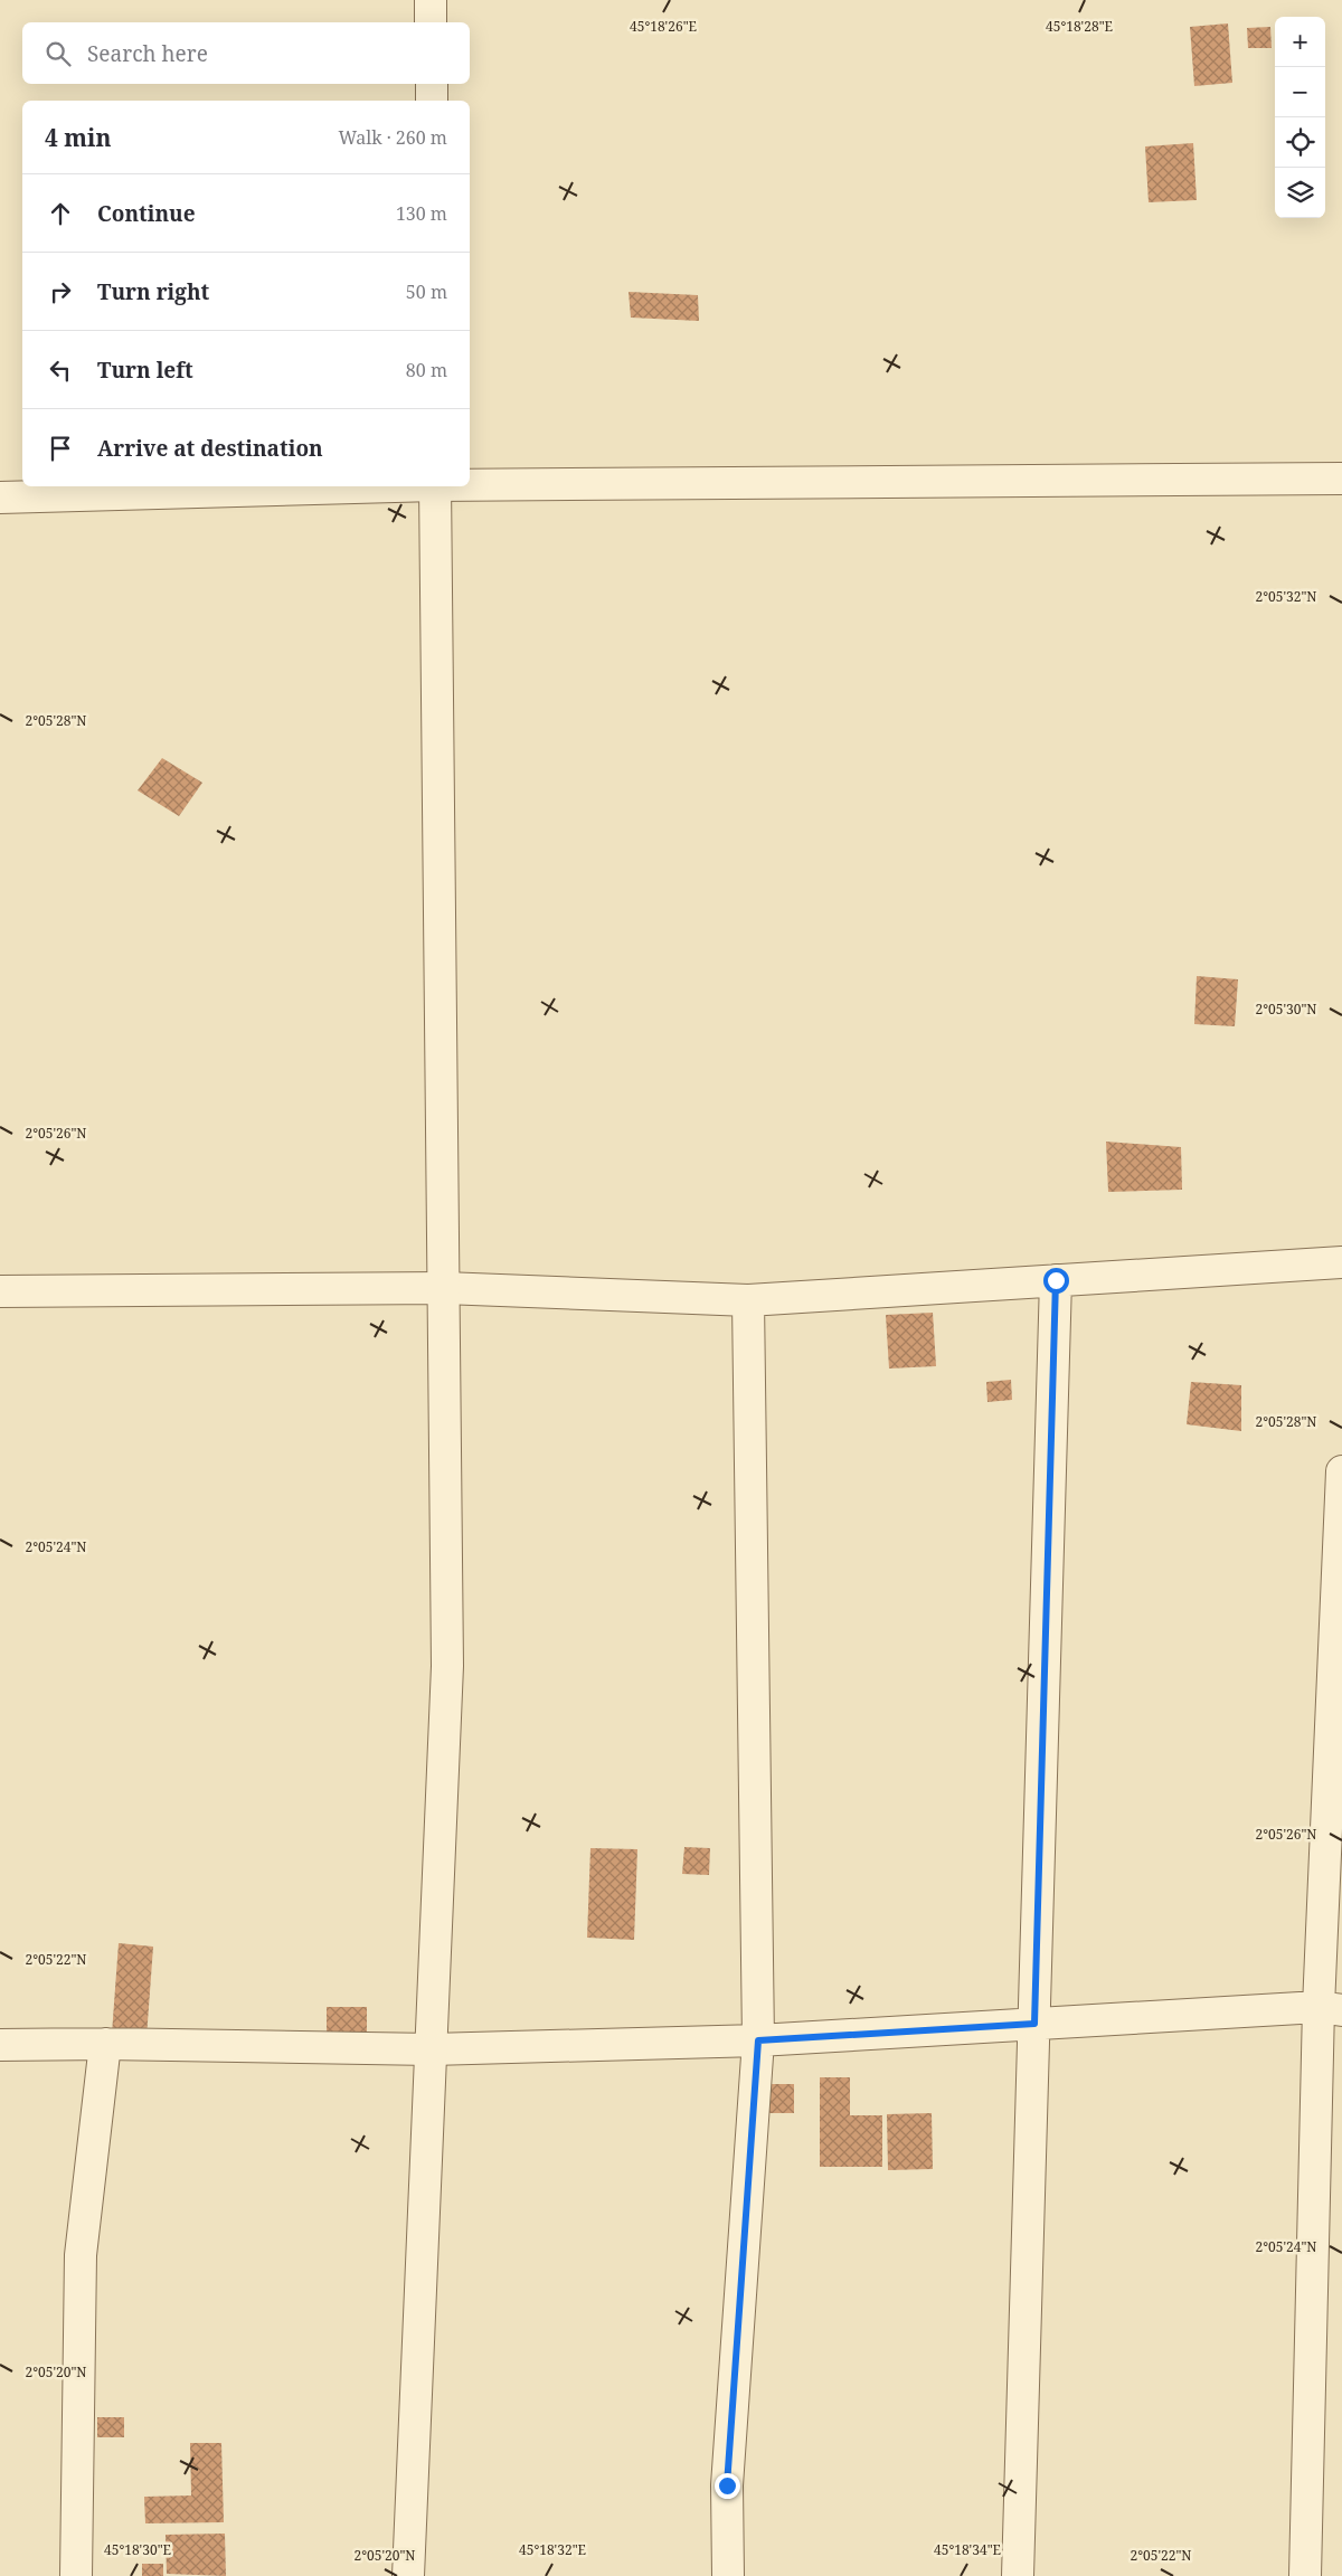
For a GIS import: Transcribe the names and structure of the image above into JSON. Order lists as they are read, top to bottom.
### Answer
{
  "page": {
    "map_buttons": ["+", "−"],
    "search": "Search here",
    "heading": ["4 min", "Walk · 260 m"],
    "list": [
      ["Continue", "130 m"],
      ["Turn right", "50 m"],
      ["Turn left", "80 m"],
      "Arrive at destination"
    ]
  },
  "coordinates": [
    "45°18'26\"E",
    "45°18'28\"E",
    "2°05'32\"N",
    "2°05'28\"N",
    "2°05'30\"N",
    "2°05'26\"N",
    "2°05'24\"N",
    "2°05'22\"N",
    "2°05'20\"N",
    "45°18'30\"E",
    "45°18'32\"E",
    "45°18'34\"E"
  ]
}
